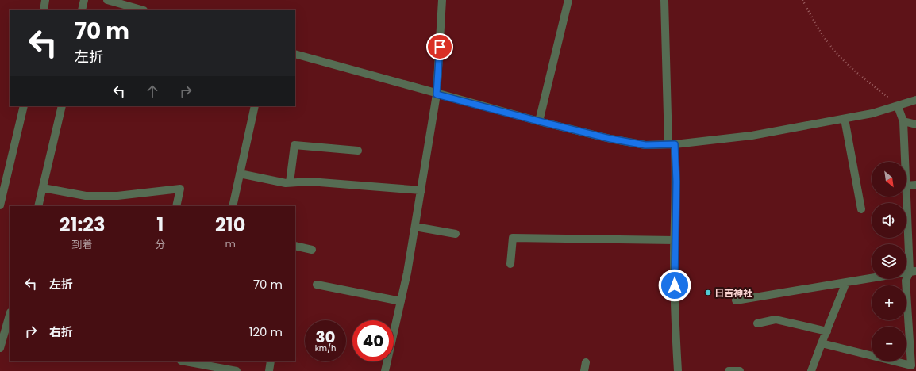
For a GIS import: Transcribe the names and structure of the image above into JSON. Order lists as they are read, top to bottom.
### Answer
{
  "places": ["日吉神社"],
  "north": "bottom right",
  "page": {
    "turn": ["70 m", "左折"],
    "map_buttons": ["+", "−"],
    "eta": [
      "21:23",
      "到着",
      "1",
      "分",
      "210",
      "m"
    ],
    "list": [
      {
        "name": "左折",
        "value": "70 m"
      },
      {
        "name": "右折",
        "value": "120 m"
      }
    ],
    "speed": "30 km/h",
    "limit": "40"
  }
}
